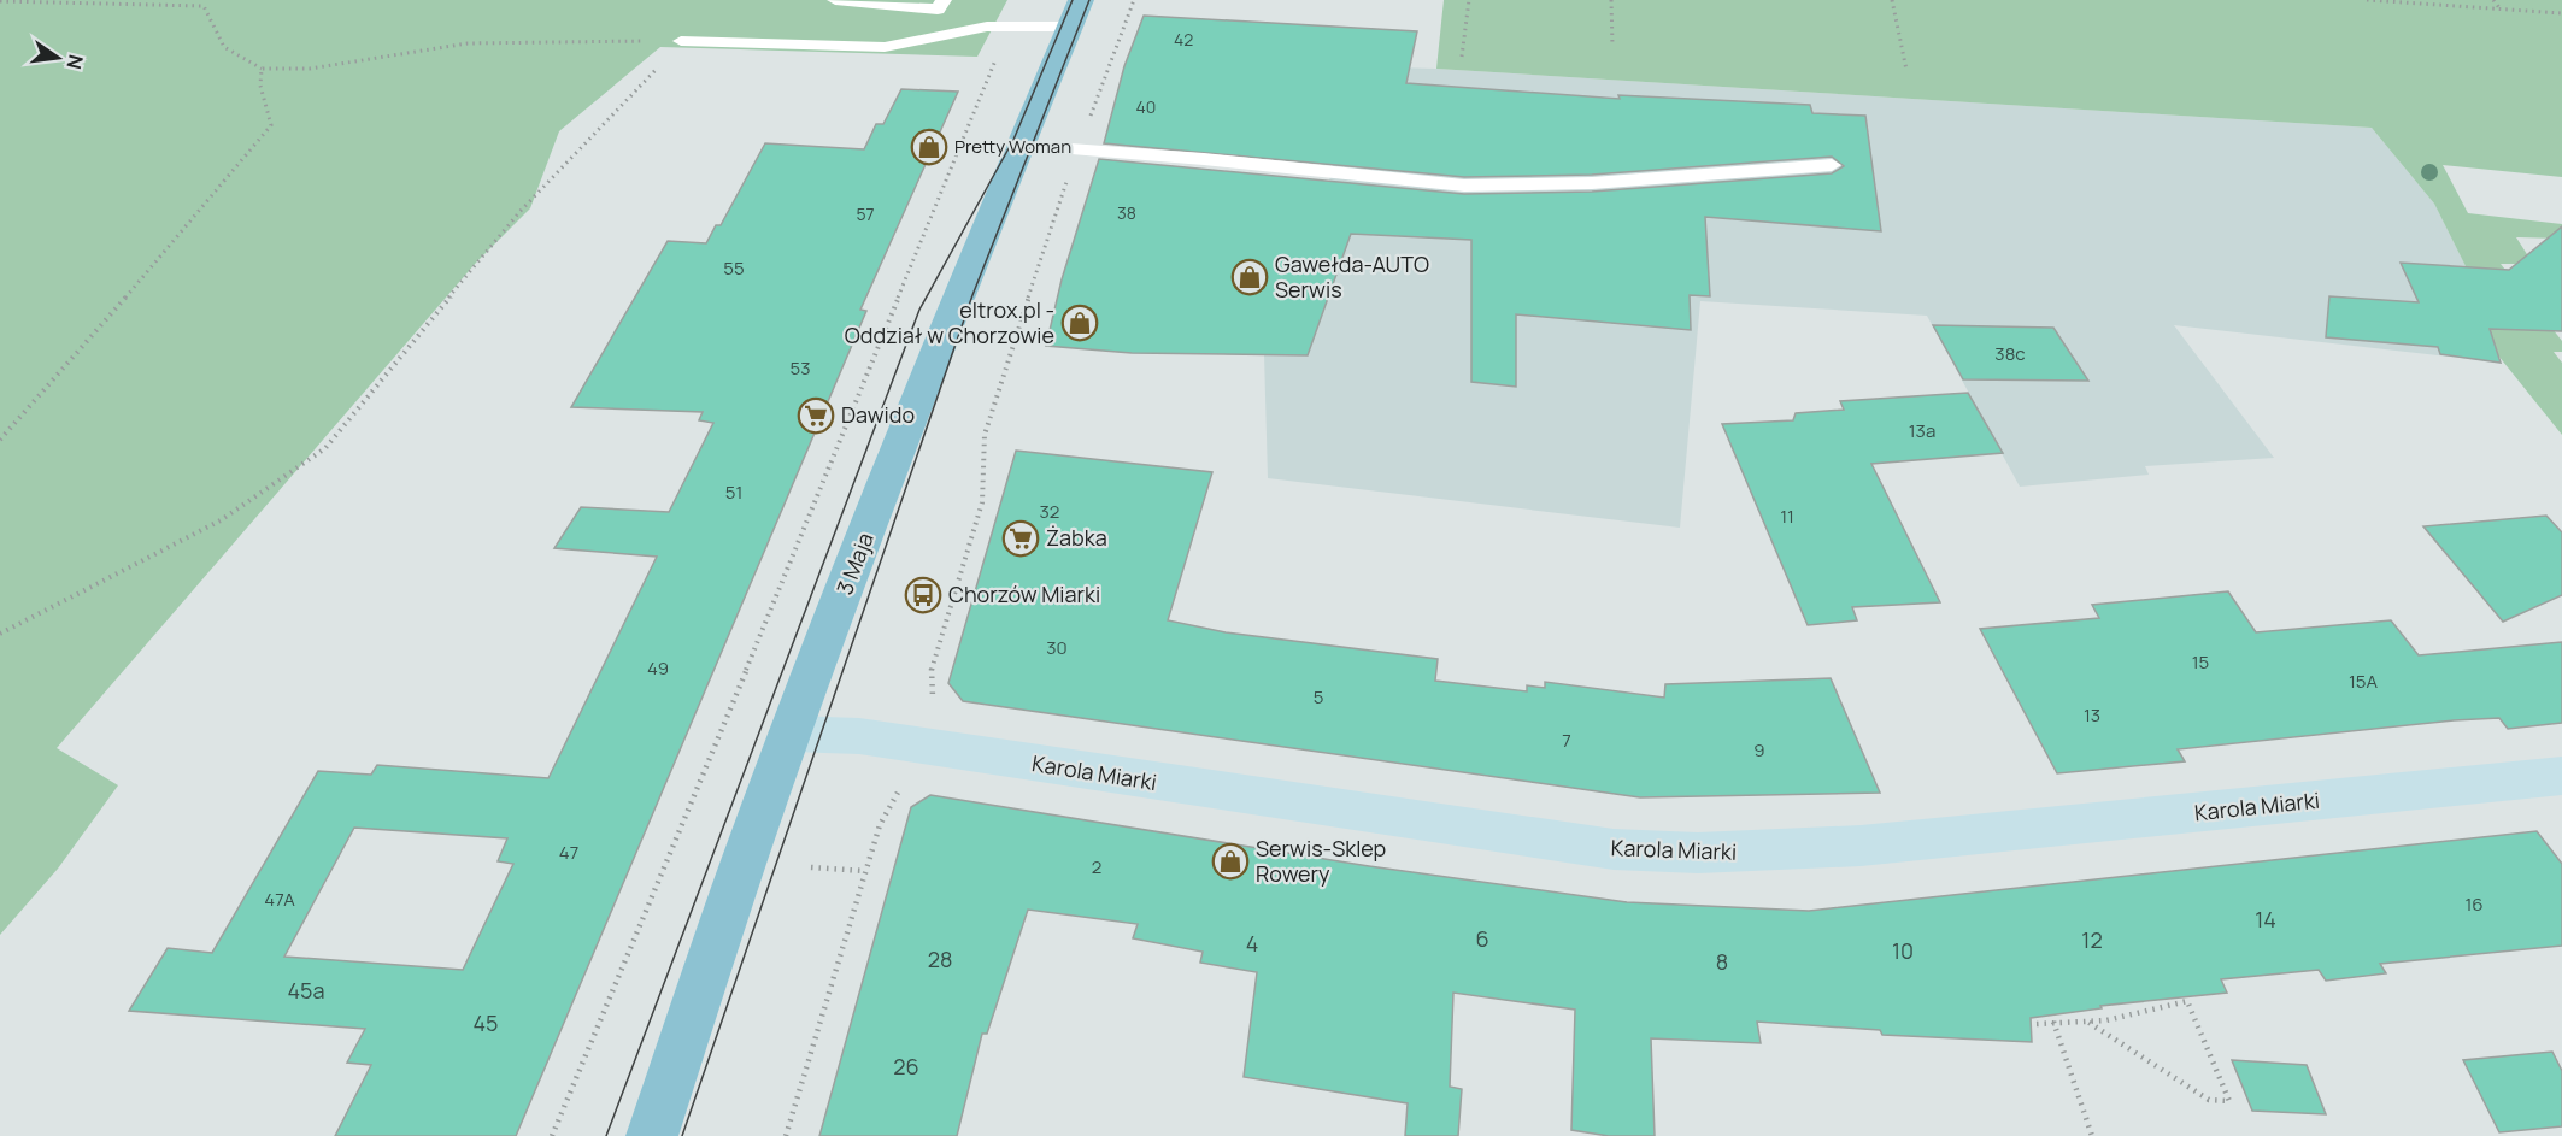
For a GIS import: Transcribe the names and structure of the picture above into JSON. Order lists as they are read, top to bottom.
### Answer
{
  "streets": {
    "main road": ["3 Maja"],
    "street": ["Karola Miarki"]
  },
  "crossings": [
    ["3 Maja", "Karola Miarki"]
  ],
  "places": {
    "shop": [
      "Pretty Woman",
      "Gawełda-AUTO Serwis",
      "eltrox.pl - Oddział w Chorzowie",
      "Serwis-Sklep Rowery"
    ],
    "supermarket": ["Dawido", "Żabka"],
    "bus stop": ["Chorzów Miarki"]
  },
  "house_numbers": [
    "42",
    "40",
    "38",
    "57",
    "55",
    "38c",
    "53",
    "13a",
    "51",
    "32",
    "11",
    "30",
    "15",
    "49",
    "15A",
    "5",
    "13",
    "7",
    "9",
    "47",
    "2",
    "47A",
    "16",
    "14",
    "6",
    "12",
    "4",
    "10",
    "28",
    "8",
    "45a",
    "45",
    "26"
  ],
  "north": "right"
}
